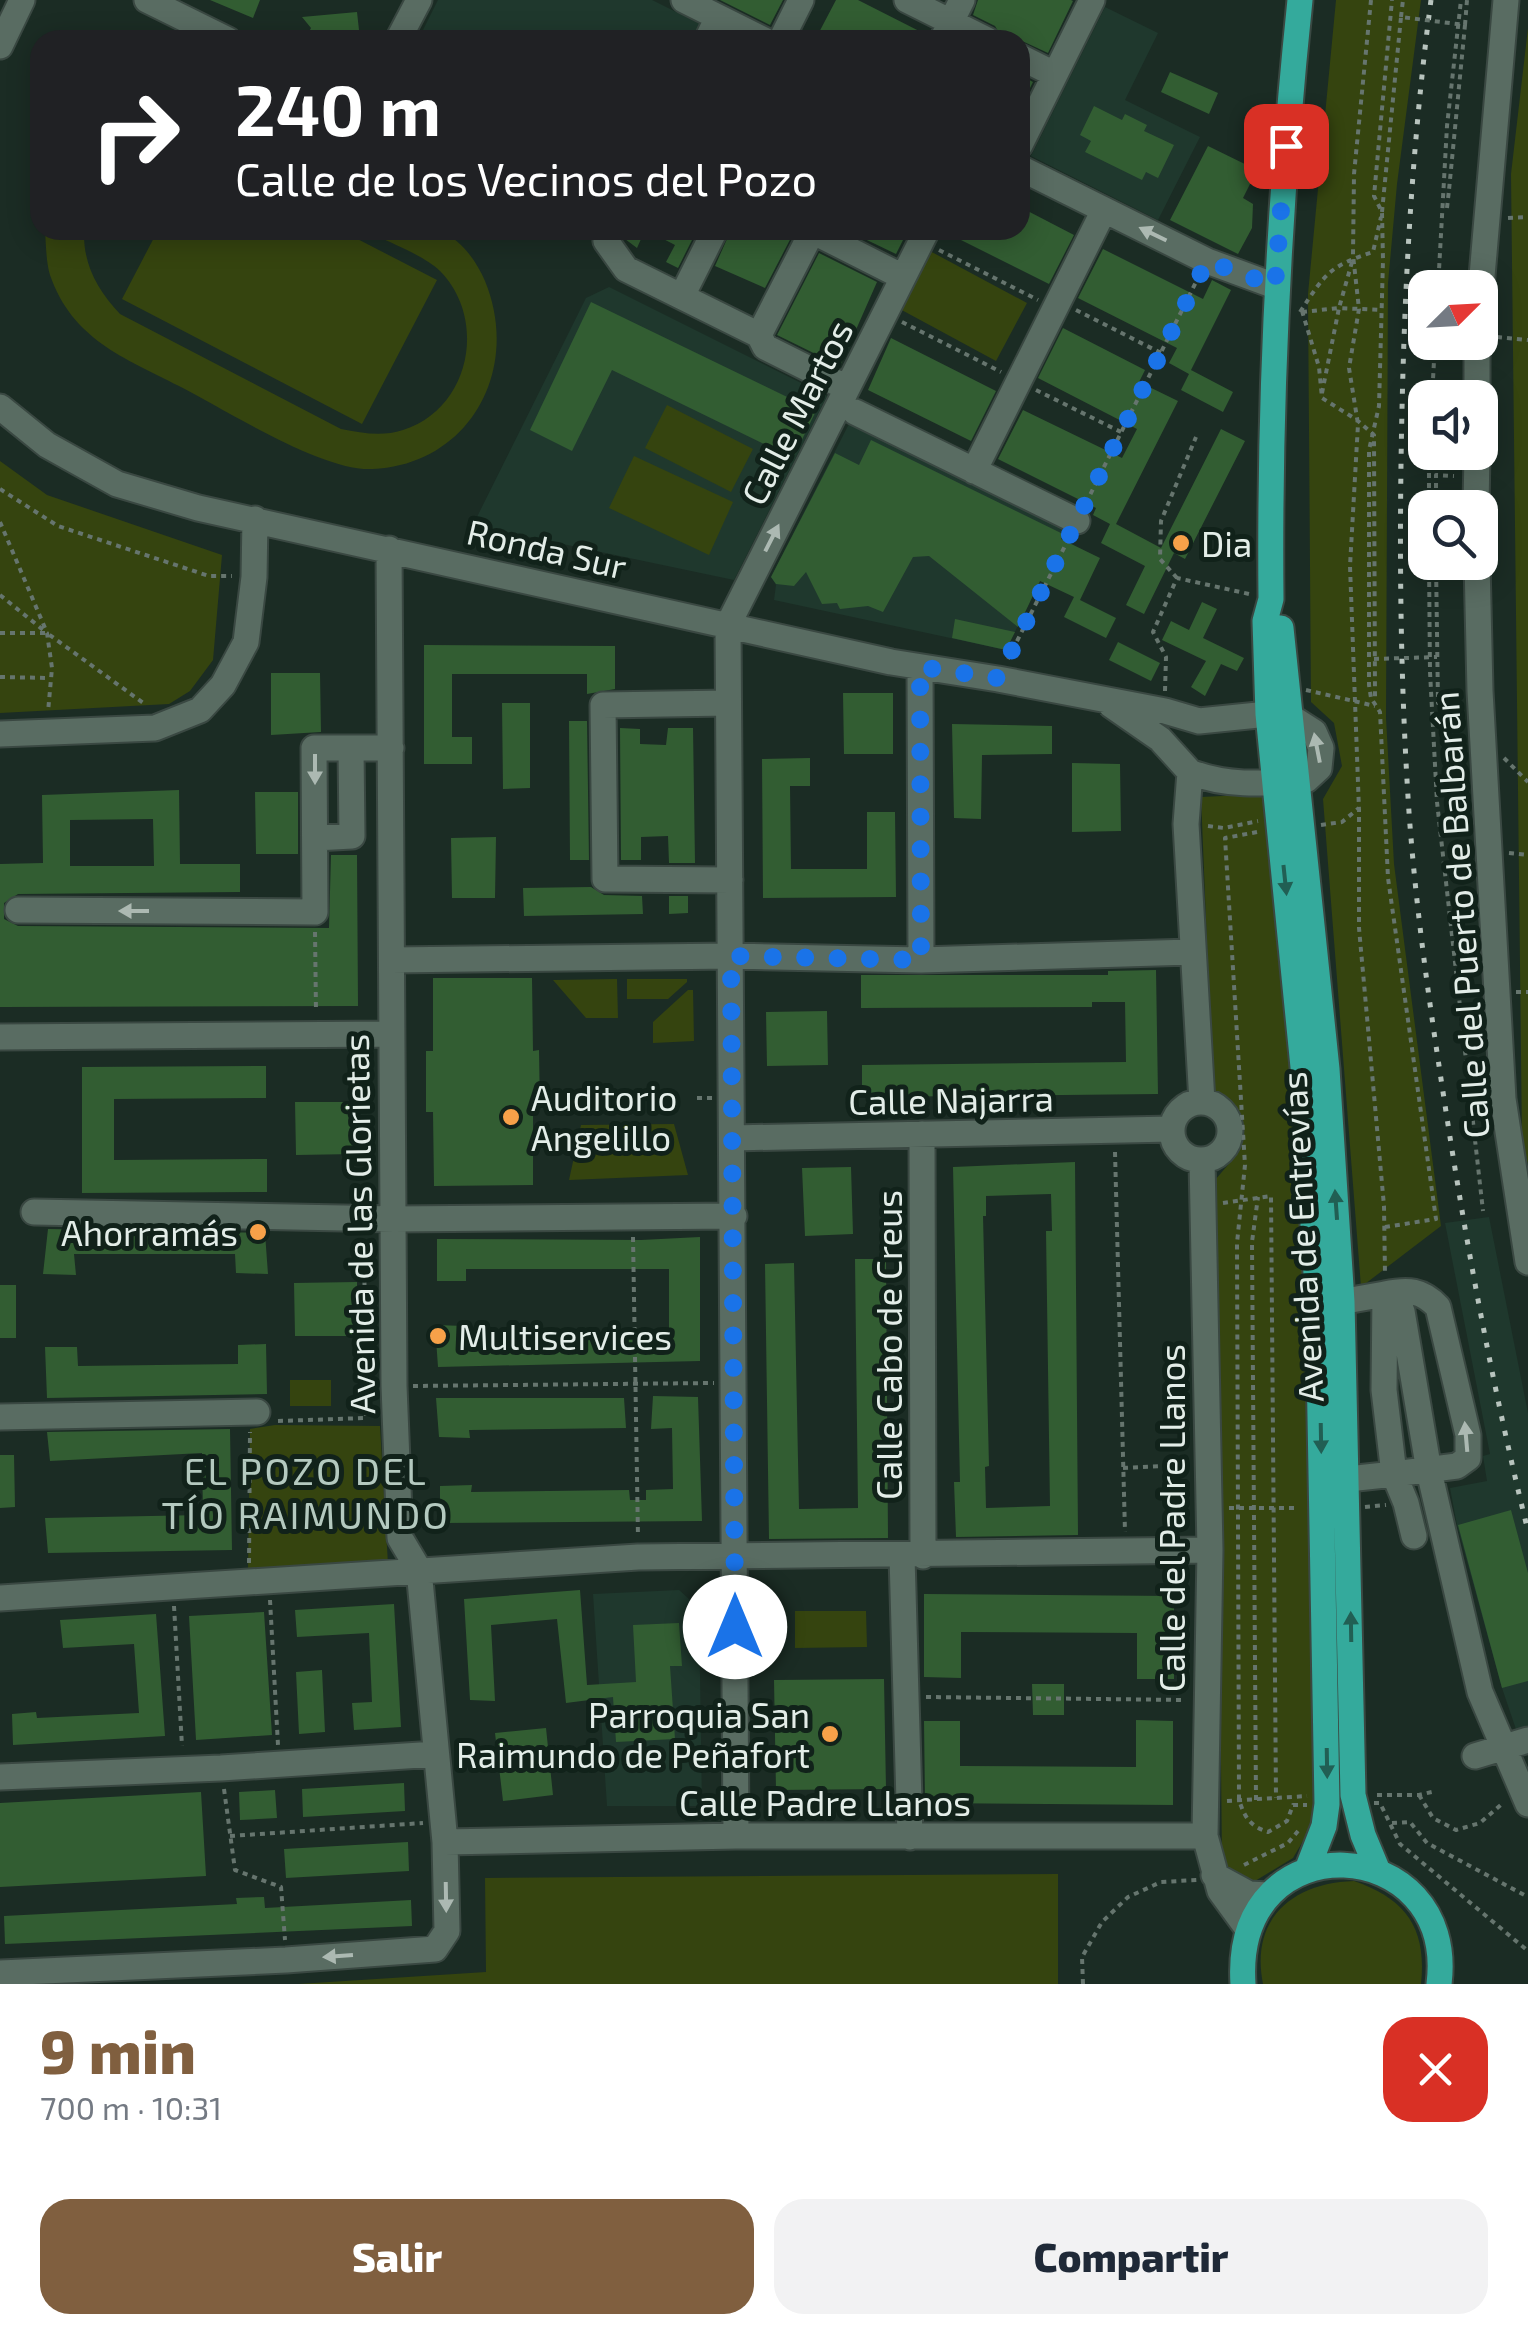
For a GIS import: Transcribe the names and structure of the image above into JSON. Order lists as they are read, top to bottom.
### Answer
{
  "streets": {
    "main road": ["Avenida de Entrevías"],
    "street": [
      "Calle Martos",
      "Ronda Sur",
      "Calle del Puerto de Balbarán",
      "Calle Najarra",
      "Avenida de las Glorietas",
      "Calle Cabo de Creus",
      "Calle del Padre Llanos",
      "Calle Padre Llanos"
    ]
  },
  "crossings": [
    ["Calle Martos", "Ronda Sur"],
    ["Ronda Sur", "Avenida de las Glorietas"],
    ["Ronda Sur", "Avenida de Entrevías"],
    ["Calle Najarra", "Calle Cabo de Creus"],
    ["Calle Najarra", "Calle del Padre Llanos"],
    ["Avenida de las Glorietas", "Calle Padre Llanos"],
    ["Calle Cabo de Creus", "Calle Padre Llanos"],
    ["Calle del Padre Llanos", "Calle Padre Llanos"]
  ],
  "one_way": ["Calle Martos"],
  "districts": ["EL POZO DEL TÍO RAIMUNDO"],
  "places": [
    "Dia",
    "Auditorio Angelillo",
    "Ahorramás",
    "Multiservices",
    "Parroquia San Raimundo de Peñafort"
  ],
  "north": "top right",
  "page": {
    "turn": ["240 m", "Calle de los Vecinos del Pozo"],
    "heading": ["9 min", "700 m · 10:31"],
    "buttons": ["Salir", "Compartir"]
  }
}
